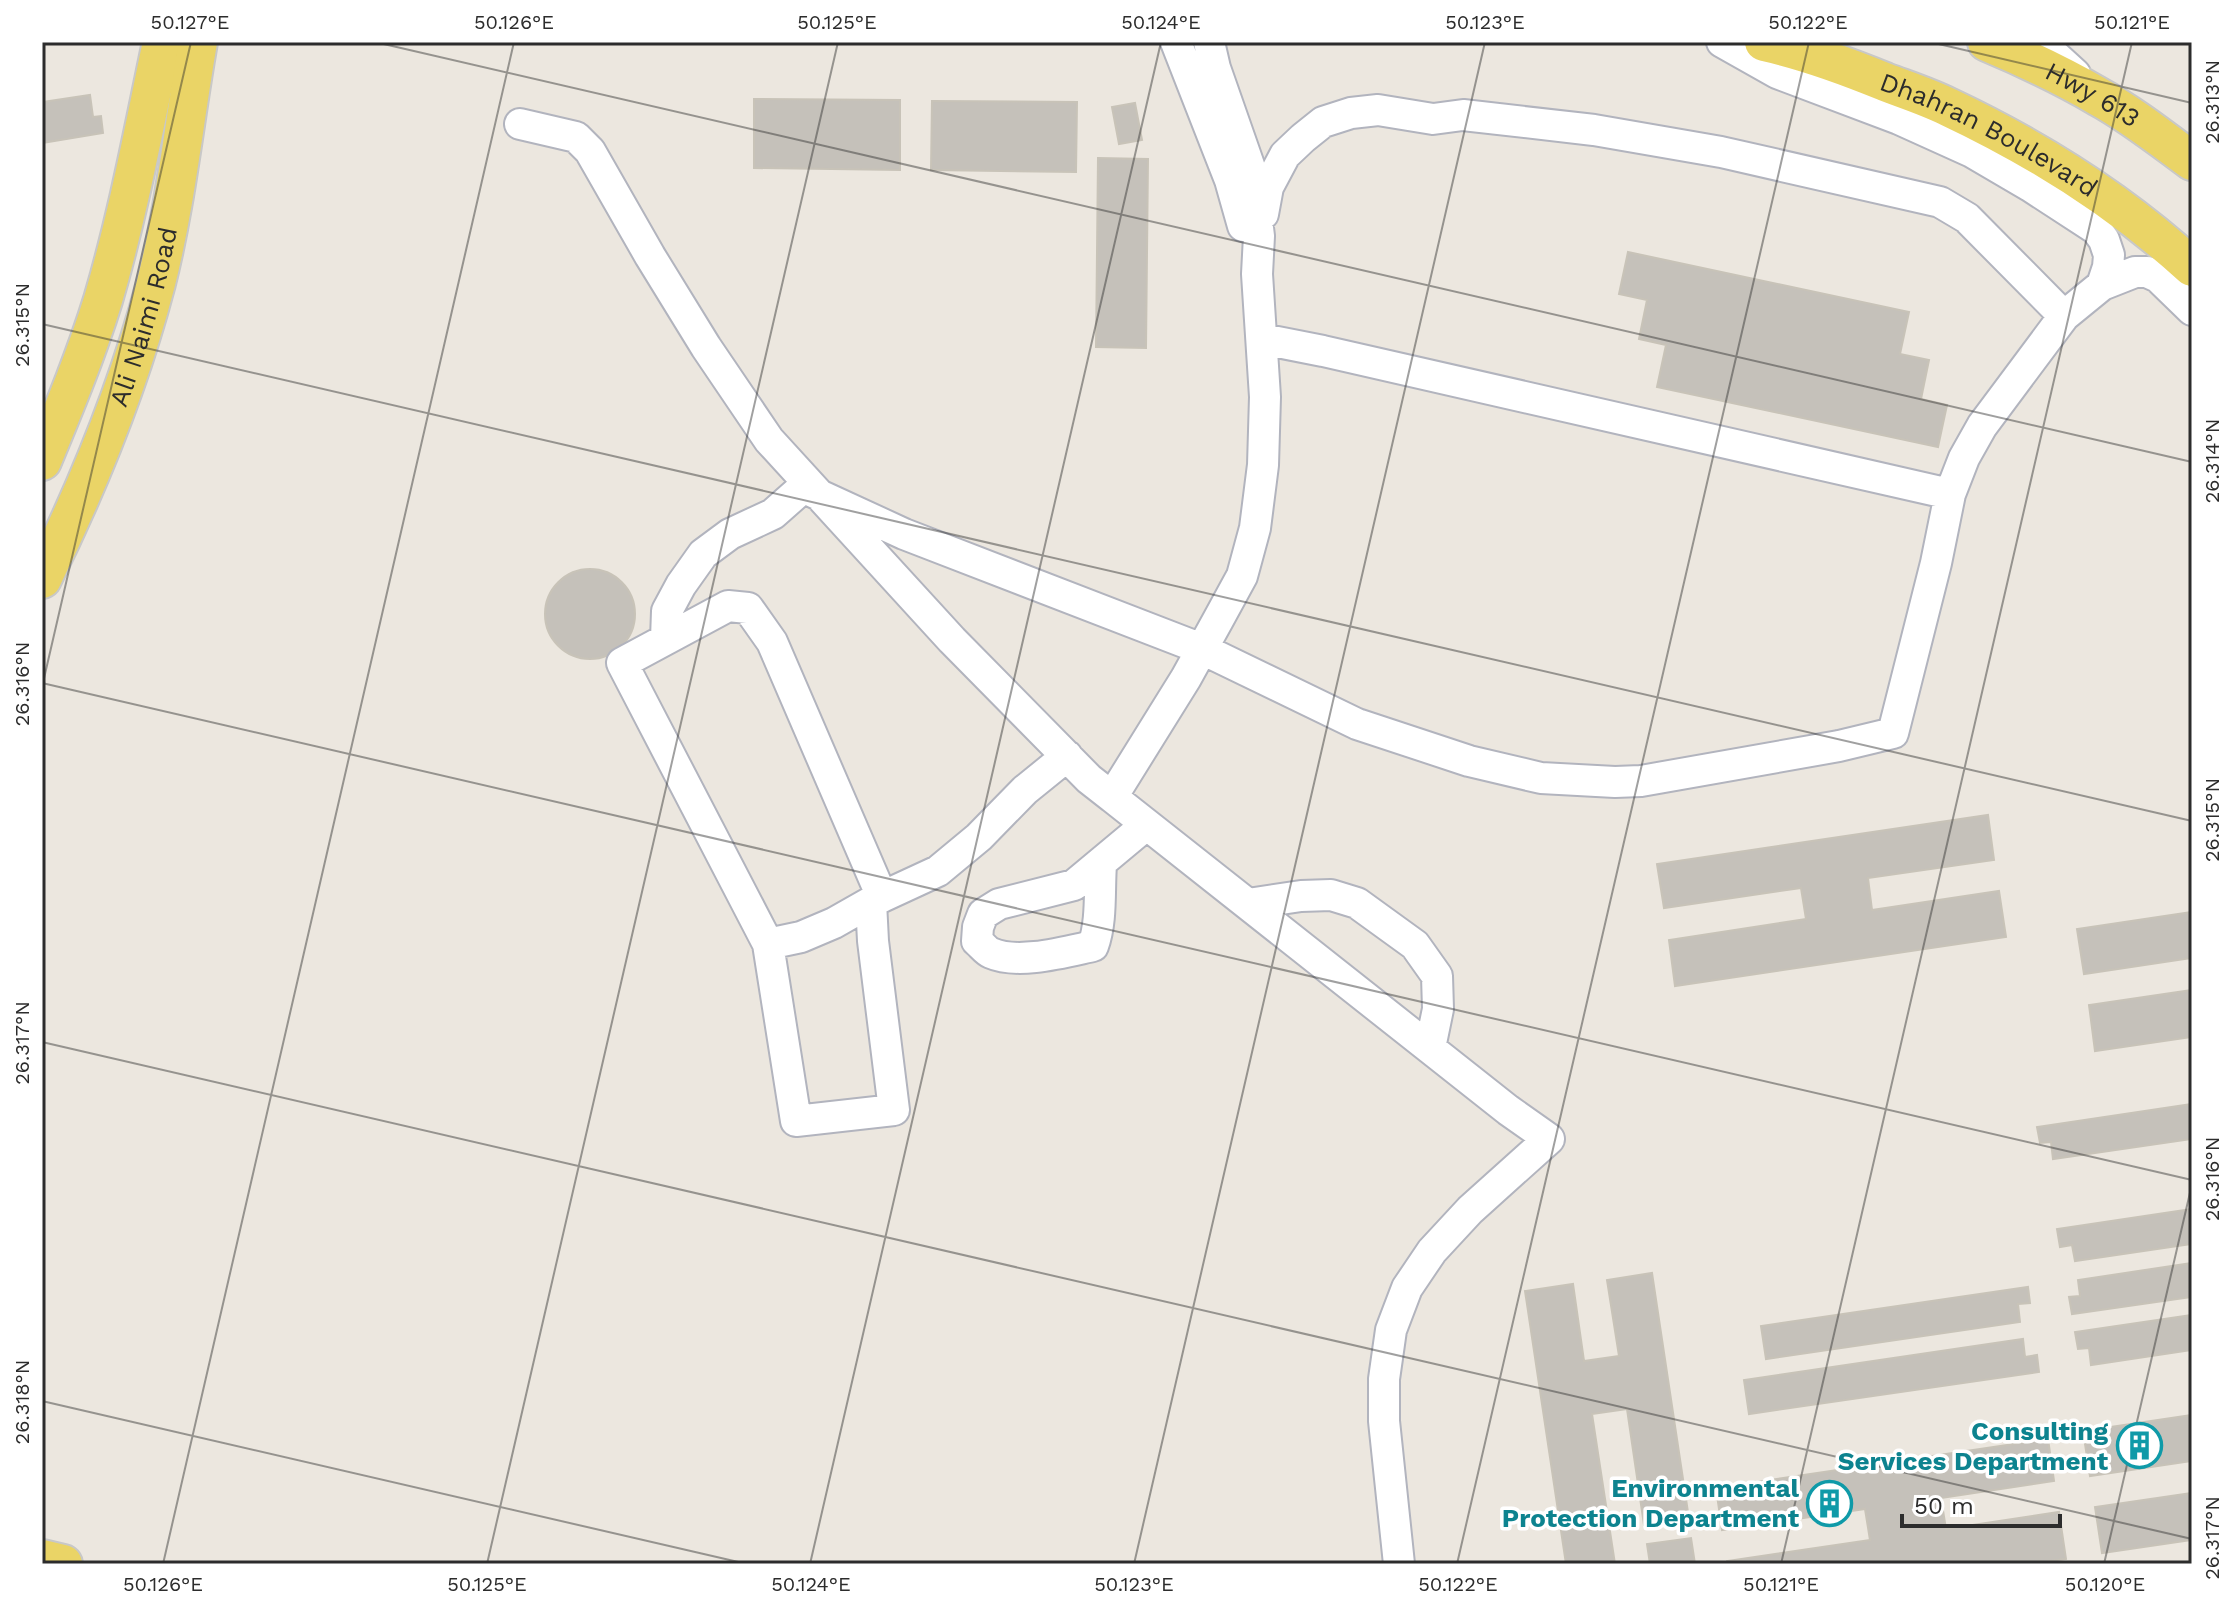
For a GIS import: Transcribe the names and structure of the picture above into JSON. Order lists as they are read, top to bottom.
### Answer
{
  "streets": {
    "main road": ["Hwy 613", "Dhahran Boulevard", "Ali Naimi Road"]
  },
  "places": {
    "building": ["Consulting Services Department", "Environmental Protection Department"]
  },
  "scale_bar": "50 m",
  "coordinates": [
    "50.127°E",
    "50.126°E",
    "50.125°E",
    "50.124°E",
    "50.123°E",
    "50.122°E",
    "50.121°E",
    "26.313°N",
    "26.315°N",
    "26.314°N",
    "26.316°N",
    "26.317°N",
    "26.318°N",
    "50.120°E"
  ]
}
